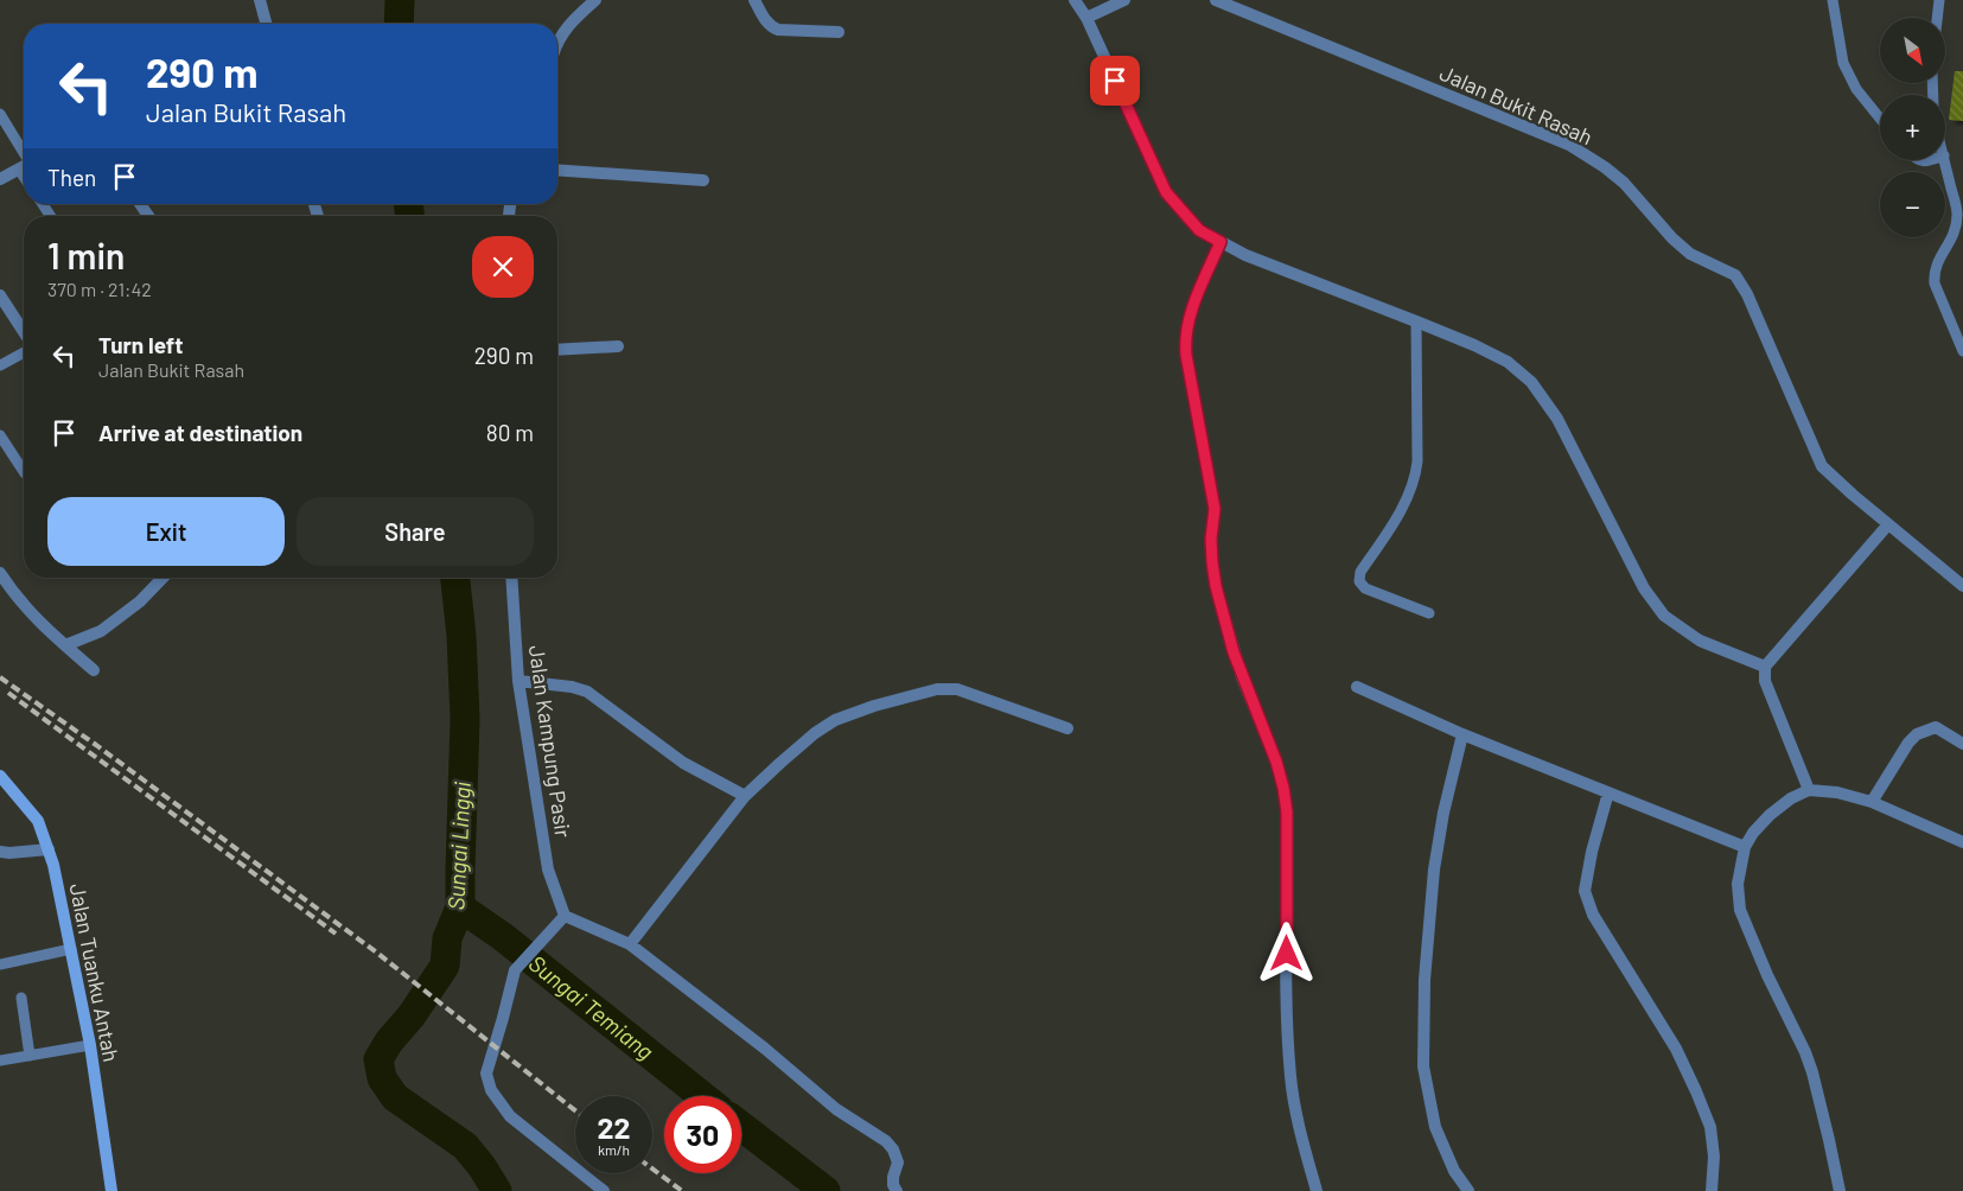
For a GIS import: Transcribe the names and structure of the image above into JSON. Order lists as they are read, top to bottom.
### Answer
{
  "streets": {
    "main road": ["Jalan Tuanku Antah"],
    "street": ["Jalan Bukit Rasah", "Jalan Kampung Pasir"]
  },
  "water": ["Sungai Linggi", "Sungai Temiang"],
  "north": "bottom right",
  "page": {
    "map_buttons": ["+", "−"],
    "turn": ["290 m", "Jalan Bukit Rasah"],
    "then": "Then",
    "heading": ["1 min", "370 m · 21:42"],
    "list": [
      {
        "name": "Turn left",
        "note": "Jalan Bukit Rasah",
        "value": "290 m"
      },
      {
        "name": "Arrive at destination",
        "value": "80 m"
      }
    ],
    "buttons": ["Exit", "Share"],
    "speed": "22 km/h",
    "limit": "30"
  }
}
